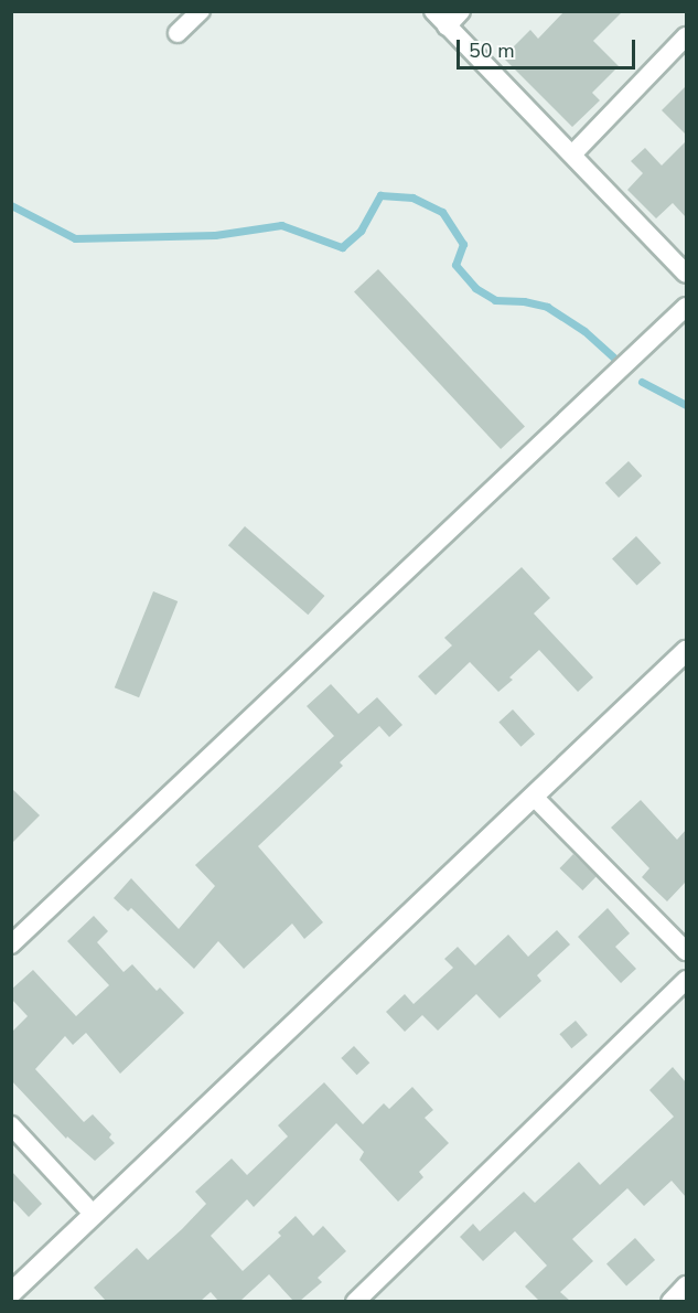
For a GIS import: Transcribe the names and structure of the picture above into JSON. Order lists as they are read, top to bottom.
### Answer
{
  "scale_bar": "50 m"
}
